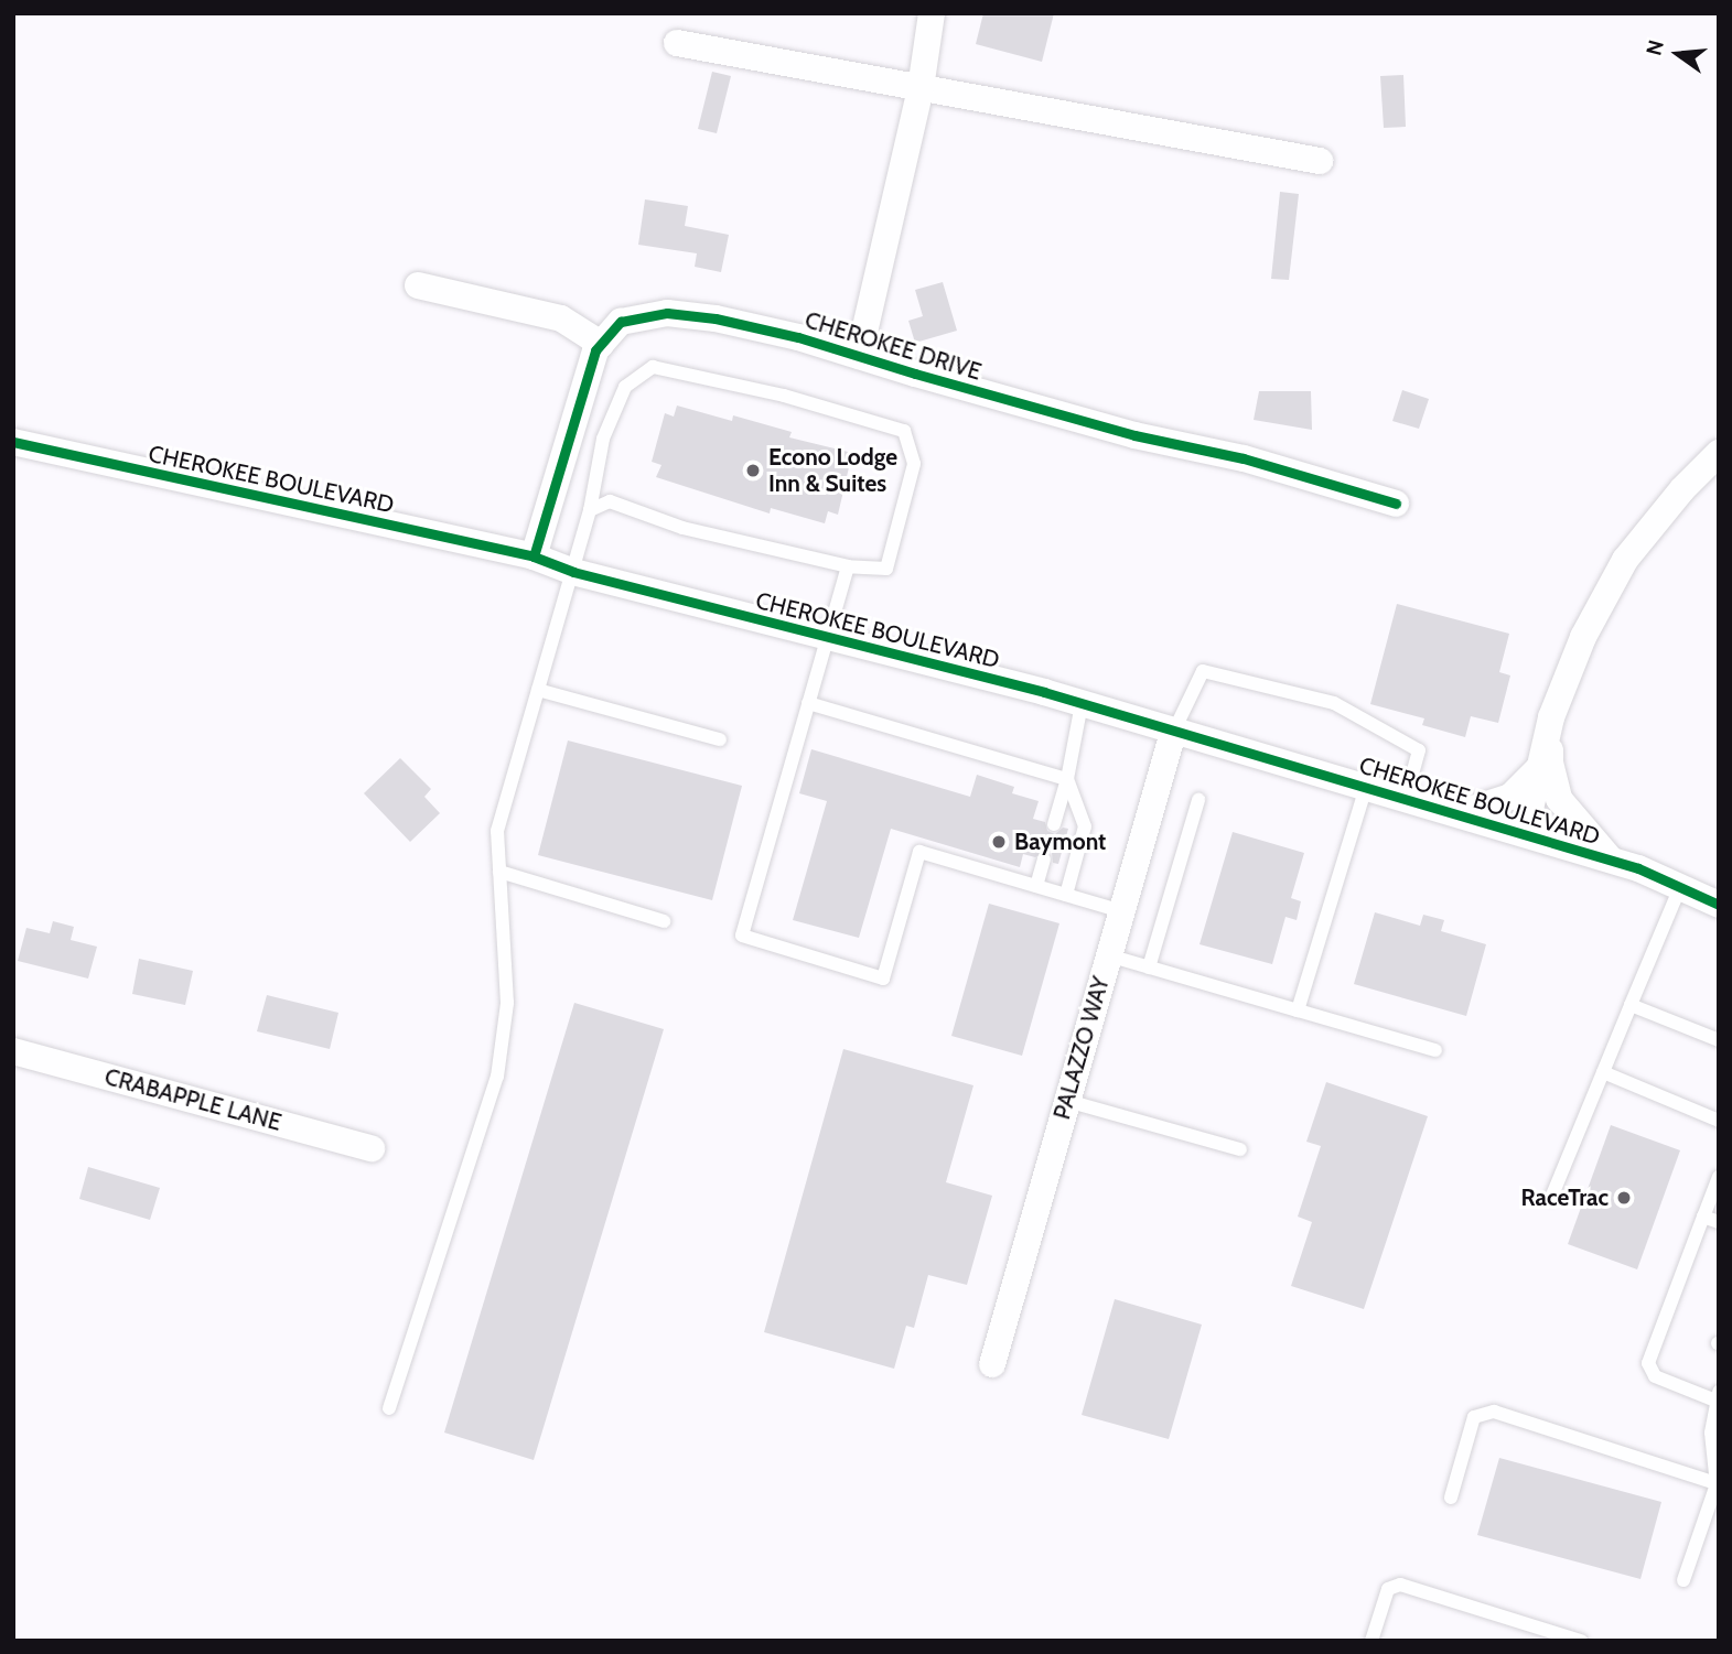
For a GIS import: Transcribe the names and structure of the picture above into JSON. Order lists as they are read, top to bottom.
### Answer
{
  "streets": {
    "street": [
      "CHEROKEE DRIVE",
      "CHEROKEE BOULEVARD",
      "PALAZZO WAY",
      "CRABAPPLE LANE"
    ]
  },
  "crossings": [
    ["CHEROKEE DRIVE", "CHEROKEE BOULEVARD"],
    ["CHEROKEE BOULEVARD", "PALAZZO WAY"]
  ],
  "places": ["Econo Lodge Inn & Suites", "Baymont", "RaceTrac"],
  "north": "left"
}
